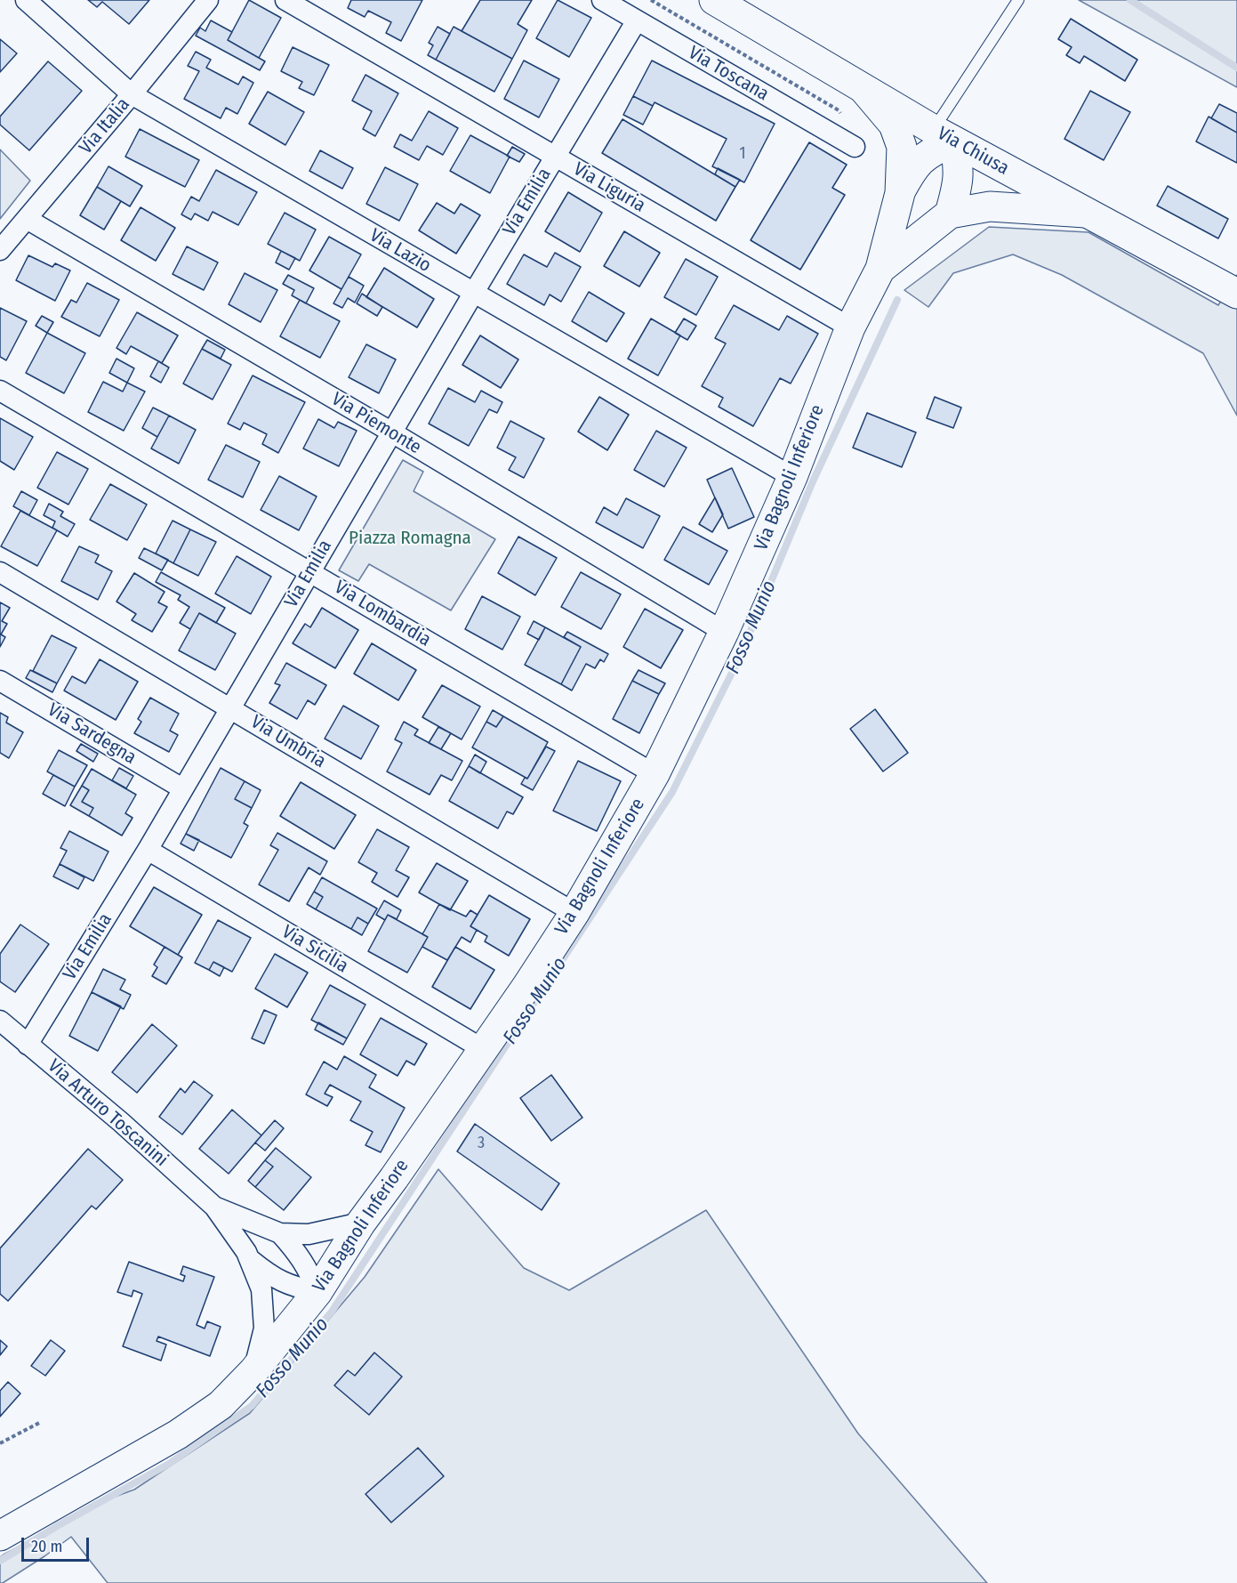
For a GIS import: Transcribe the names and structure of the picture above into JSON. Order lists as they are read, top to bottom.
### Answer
{
  "streets": {
    "street": [
      "Via Toscana",
      "Via Italia",
      "Via Chiusa",
      "Via Liguria",
      "Via Emilia",
      "Via Lazio",
      "Via Piemonte",
      "Via Bagnoli Inferiore",
      "Via Lombardia",
      "Via Sardegna",
      "Via Umbria",
      "Via Sicilia",
      "Via Arturo Toscanini"
    ]
  },
  "crossings": [
    ["Via Toscana", "Via Emilia"],
    ["Via Italia", "Via Lazio"],
    ["Via Italia", "Via Piemonte"],
    ["Via Chiusa", "Via Bagnoli Inferiore"],
    ["Via Liguria", "Via Emilia"],
    ["Via Liguria", "Via Bagnoli Inferiore"],
    ["Via Emilia", "Via Lazio"],
    ["Via Emilia", "Via Piemonte"],
    ["Via Emilia", "Via Lombardia"],
    ["Via Emilia", "Via Sardegna"],
    ["Via Emilia", "Via Umbria"],
    ["Via Emilia", "Via Sicilia"],
    ["Via Emilia", "Via Arturo Toscanini"],
    ["Via Lazio", "Via Bagnoli Inferiore"],
    ["Via Piemonte", "Via Bagnoli Inferiore"],
    ["Via Bagnoli Inferiore", "Via Lombardia"],
    ["Via Bagnoli Inferiore", "Via Umbria"],
    ["Via Bagnoli Inferiore", "Via Sicilia"],
    ["Via Bagnoli Inferiore", "Via Arturo Toscanini"]
  ],
  "water": ["Fosso Munio"],
  "parks": ["Piazza Romagna"],
  "house_numbers": ["1", "3"],
  "scale_bar": "20 m"
}
